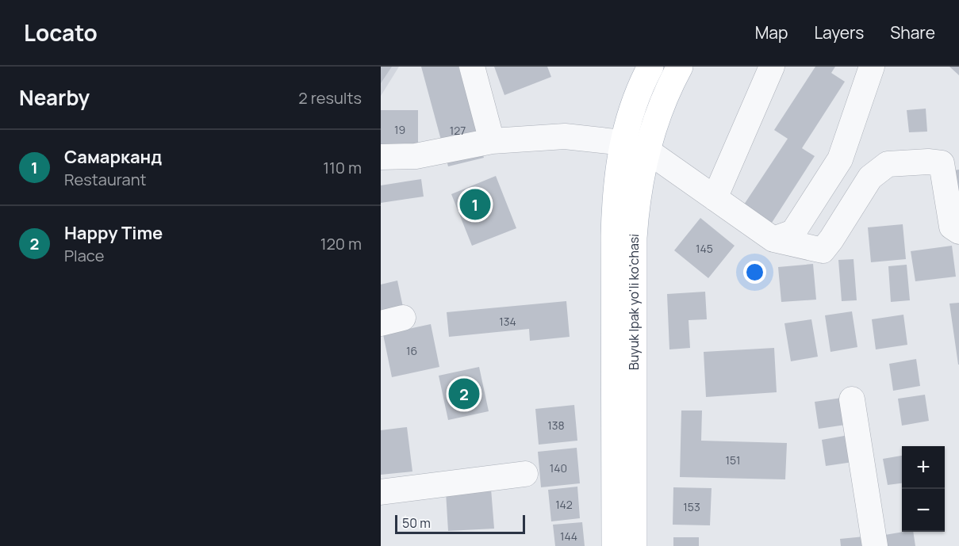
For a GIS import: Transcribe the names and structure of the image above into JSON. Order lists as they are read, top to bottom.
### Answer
{
  "streets": {
    "main road": ["Buyuk Ipak yo'li ko'chasi"]
  },
  "house_numbers": [
    "19",
    "127",
    "145",
    "134",
    "16",
    "138",
    "151",
    "140",
    "142",
    "153",
    "144"
  ],
  "scale_bar": "50 m",
  "page": {
    "header": "Locato",
    "nav": ["Map", "Layers", "Share"],
    "heading": ["Nearby", "2 results"],
    "list": [
      {
        "mark": "1",
        "name": "Самарканд",
        "note": "Restaurant",
        "value": "110 m"
      },
      {
        "mark": "2",
        "name": "Happy Time",
        "note": "Place",
        "value": "120 m"
      }
    ],
    "pins": ["1", "2"],
    "map_buttons": ["+", "−"],
    "scale": "50 m"
  }
}
